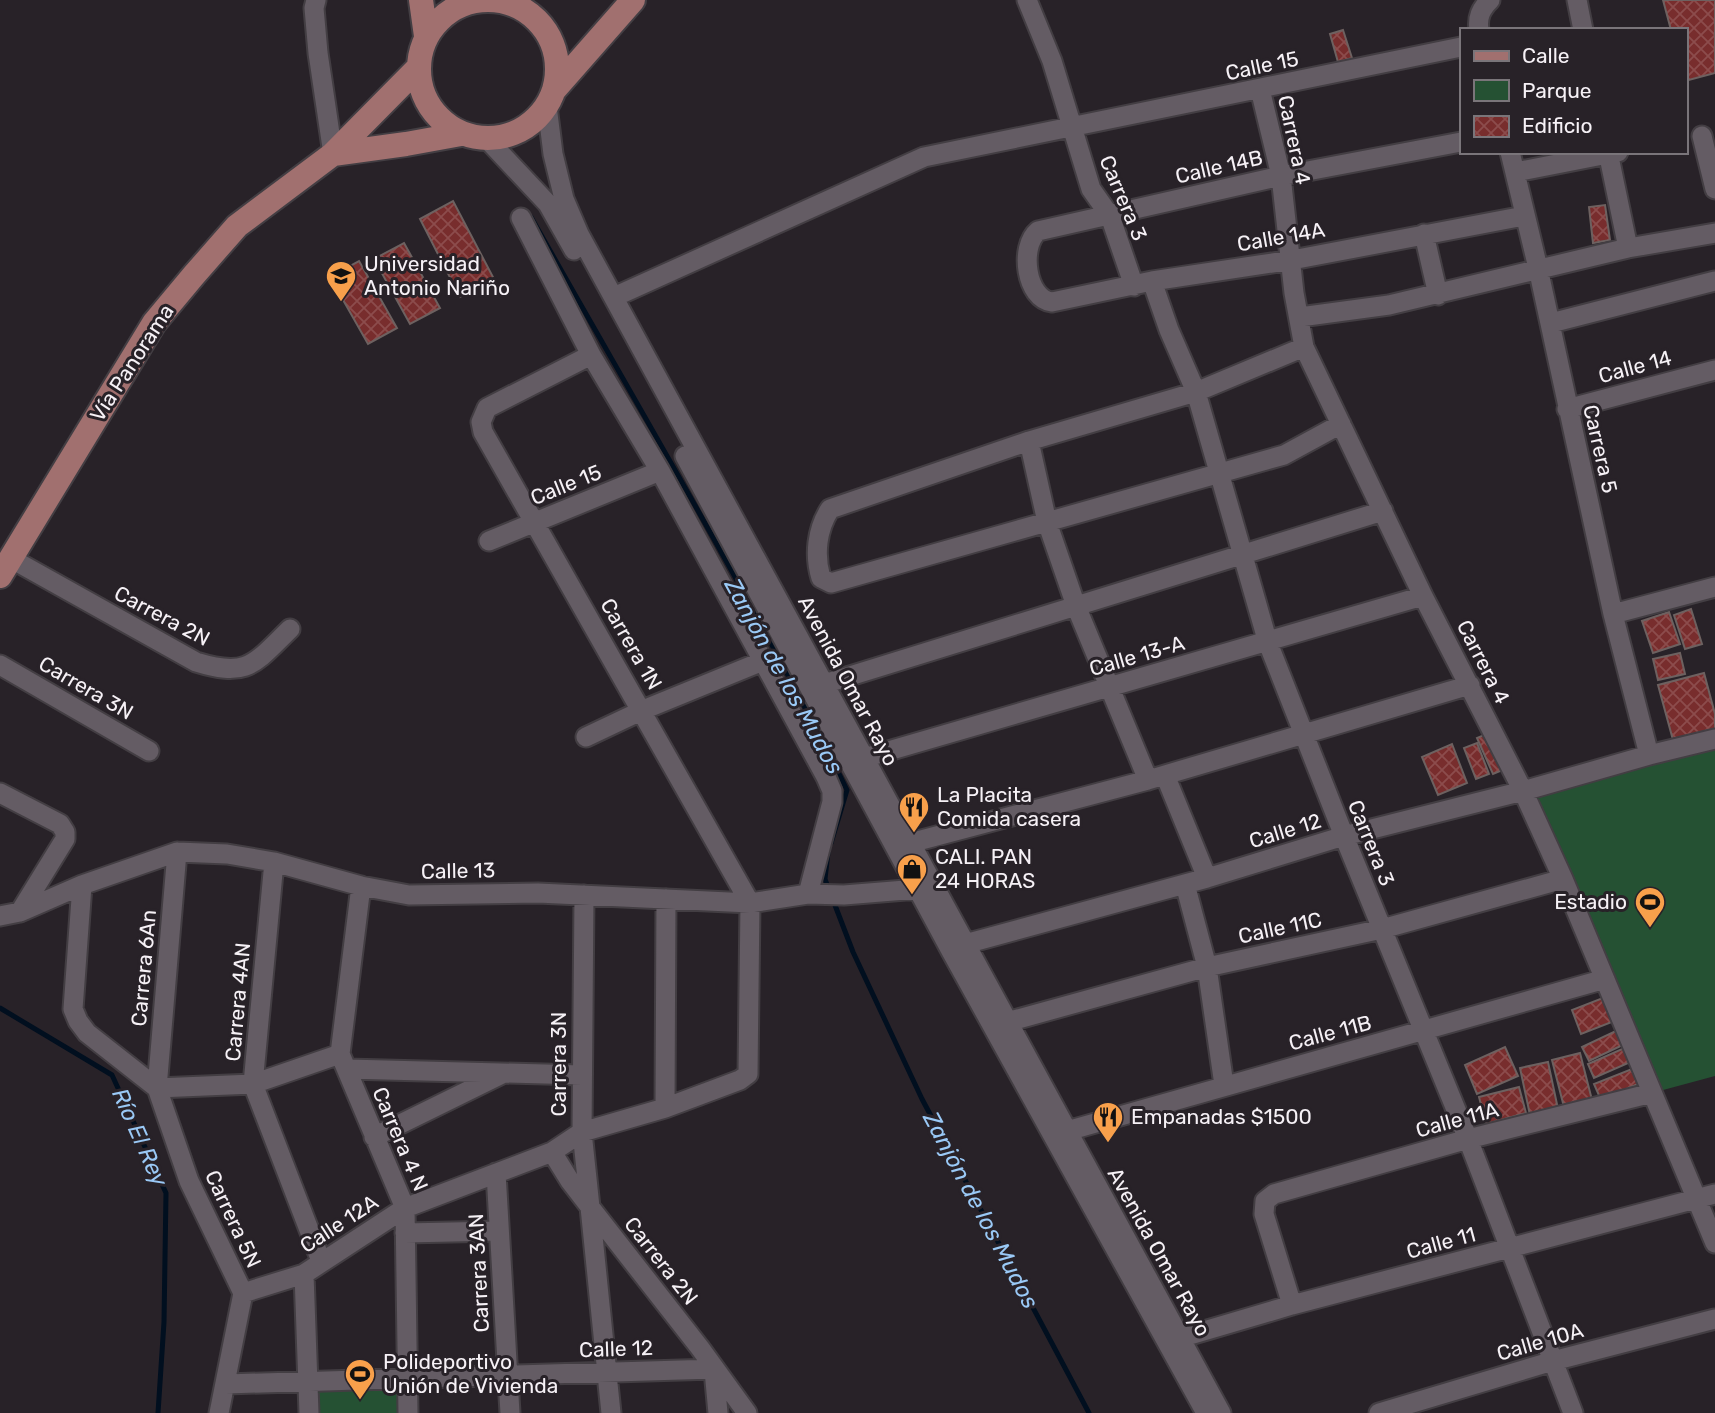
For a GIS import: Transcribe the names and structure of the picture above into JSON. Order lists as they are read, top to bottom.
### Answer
{
  "streets": {
    "main road": ["Vía Panorama"],
    "street": [
      "Calle 15",
      "Carrera 4",
      "Calle 14B",
      "Carrera 3",
      "Calle 14A",
      "Calle 14",
      "Carrera 5",
      "Carrera 2N",
      "Carrera 1N",
      "Calle 13-A",
      "Avenida Omar Rayo",
      "Carrera 3N",
      "Calle 12",
      "Calle 13",
      "Calle 11C",
      "Carrera 6An",
      "Carrera 4AN",
      "Calle 11B",
      "Calle 11A",
      "Carrera 4 N",
      "Carrera 5N",
      "Calle 12A",
      "Calle 11",
      "Carrera 3AN",
      "Calle 10A"
    ]
  },
  "crossings": [
    ["Calle 15", "Carrera 4"],
    ["Calle 15", "Carrera 3"],
    ["Calle 15", "Carrera 1N"],
    ["Calle 15", "Avenida Omar Rayo"],
    ["Carrera 4", "Calle 14B"],
    ["Carrera 4", "Calle 14A"],
    ["Carrera 4", "Calle 13-A"],
    ["Carrera 4", "Calle 12"],
    ["Carrera 4", "Calle 11C"],
    ["Carrera 4", "Calle 11B"],
    ["Carrera 4", "Calle 11A"],
    ["Carrera 4", "Calle 11"],
    ["Calle 14B", "Carrera 3"],
    ["Calle 14B", "Calle 14A"],
    ["Carrera 3", "Calle 14A"],
    ["Carrera 3", "Calle 13-A"],
    ["Carrera 3", "Calle 12"],
    ["Carrera 3", "Calle 11C"],
    ["Carrera 3", "Calle 11B"],
    ["Carrera 3", "Calle 11A"],
    ["Carrera 3", "Calle 11"],
    ["Carrera 3", "Calle 10A"],
    ["Calle 14A", "Carrera 5"],
    ["Vía Panorama", "Carrera 2N"],
    ["Vía Panorama", "Avenida Omar Rayo"],
    ["Calle 14", "Carrera 5"],
    ["Carrera 5", "Calle 12"],
    ["Carrera 2N", "Calle 12"],
    ["Carrera 1N", "Calle 13"],
    ["Calle 13-A", "Avenida Omar Rayo"],
    ["Avenida Omar Rayo", "Calle 12"],
    ["Avenida Omar Rayo", "Calle 13"],
    ["Avenida Omar Rayo", "Calle 11C"],
    ["Avenida Omar Rayo", "Calle 11B"],
    ["Avenida Omar Rayo", "Calle 11"],
    ["Carrera 3N", "Calle 13"],
    ["Carrera 3N", "Calle 12A"],
    ["Carrera 3N", "Carrera 3AN"],
    ["Calle 12", "Carrera 4 N"],
    ["Calle 12", "Carrera 5N"],
    ["Calle 12", "Carrera 3AN"],
    ["Calle 13", "Carrera 6An"],
    ["Calle 13", "Carrera 4AN"],
    ["Calle 13", "Carrera 4 N"],
    ["Carrera 6An", "Carrera 5N"],
    ["Carrera 4AN", "Calle 12A"],
    ["Calle 11A", "Calle 11"],
    ["Carrera 4 N", "Calle 12A"],
    ["Carrera 5N", "Calle 12A"],
    ["Calle 12A", "Carrera 3AN"]
  ],
  "water": ["Zanjón de los Mudos", "Río El Rey"],
  "places": {
    "school or university": ["Universidad Antonio Nariño"],
    "restaurant": ["La Placita Comida casera", "Empanadas $1500"],
    "shop": ["CALI. PAN 24 HORAS"],
    "sports": ["Estadio", "Polideportivo Unión de Vivienda"]
  },
  "legend": ["Calle", "Parque", "Edificio"]
}
